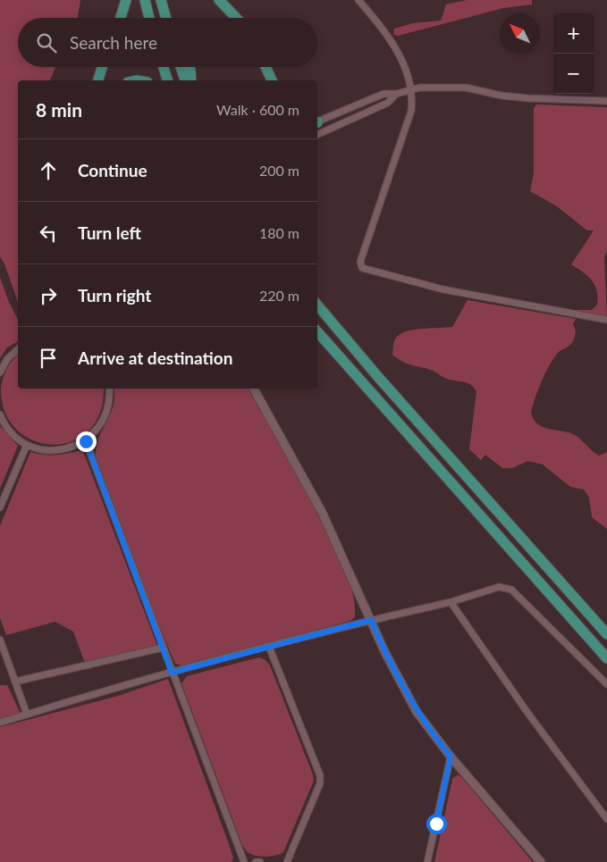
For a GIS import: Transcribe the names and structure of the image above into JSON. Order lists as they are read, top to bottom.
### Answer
{
  "north": "top left",
  "page": {
    "map_buttons": ["+", "−"],
    "search": "Search here",
    "heading": ["8 min", "Walk · 600 m"],
    "list": [
      ["Continue", "200 m"],
      ["Turn left", "180 m"],
      ["Turn right", "220 m"],
      "Arrive at destination"
    ]
  }
}
